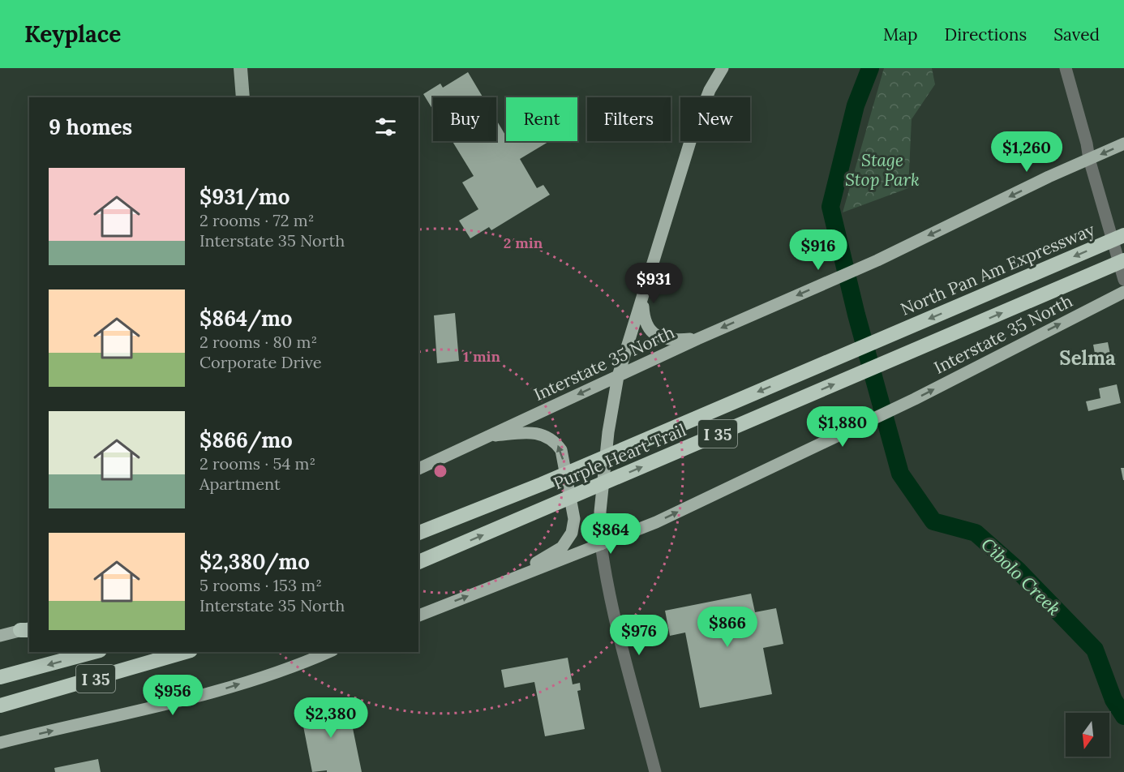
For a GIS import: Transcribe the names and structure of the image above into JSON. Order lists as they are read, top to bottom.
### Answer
{
  "streets": {
    "highway": ["North Pan Am Expressway", "I 35", "Purple Heart Trail"],
    "main road": ["Interstate 35 North"]
  },
  "crossings": [
    ["North Pan Am Expressway", "Purple Heart Trail"]
  ],
  "one_way": ["North Pan Am Expressway"],
  "districts": ["Selma"],
  "water": ["Cibolo Creek"],
  "parks": ["Stage Stop Park"],
  "north": "bottom",
  "page": {
    "header": "Keyplace",
    "nav": ["Map", "Directions", "Saved"],
    "chip": [
      "Buy",
      "Rent",
      "Filters",
      "New"
    ],
    "heading": "9 homes",
    "price": [
      "$1,260",
      "$916",
      "$931",
      "$1,880",
      "$864",
      "$866",
      "$976",
      "$956",
      "$2,380"
    ],
    "list": [
      {
        "name": "$931/mo",
        "note": "2 rooms · 72 m² · Interstate 35 North"
      },
      {
        "name": "$864/mo",
        "note": "2 rooms · 80 m² · Corporate Drive"
      },
      {
        "name": "$866/mo",
        "note": "2 rooms · 54 m² · Apartment"
      },
      {
        "name": "$2,380/mo",
        "note": "5 rooms · 153 m² · Interstate 35 North"
      }
    ]
  },
  "rings": ["2 min", "1 min"]
}
